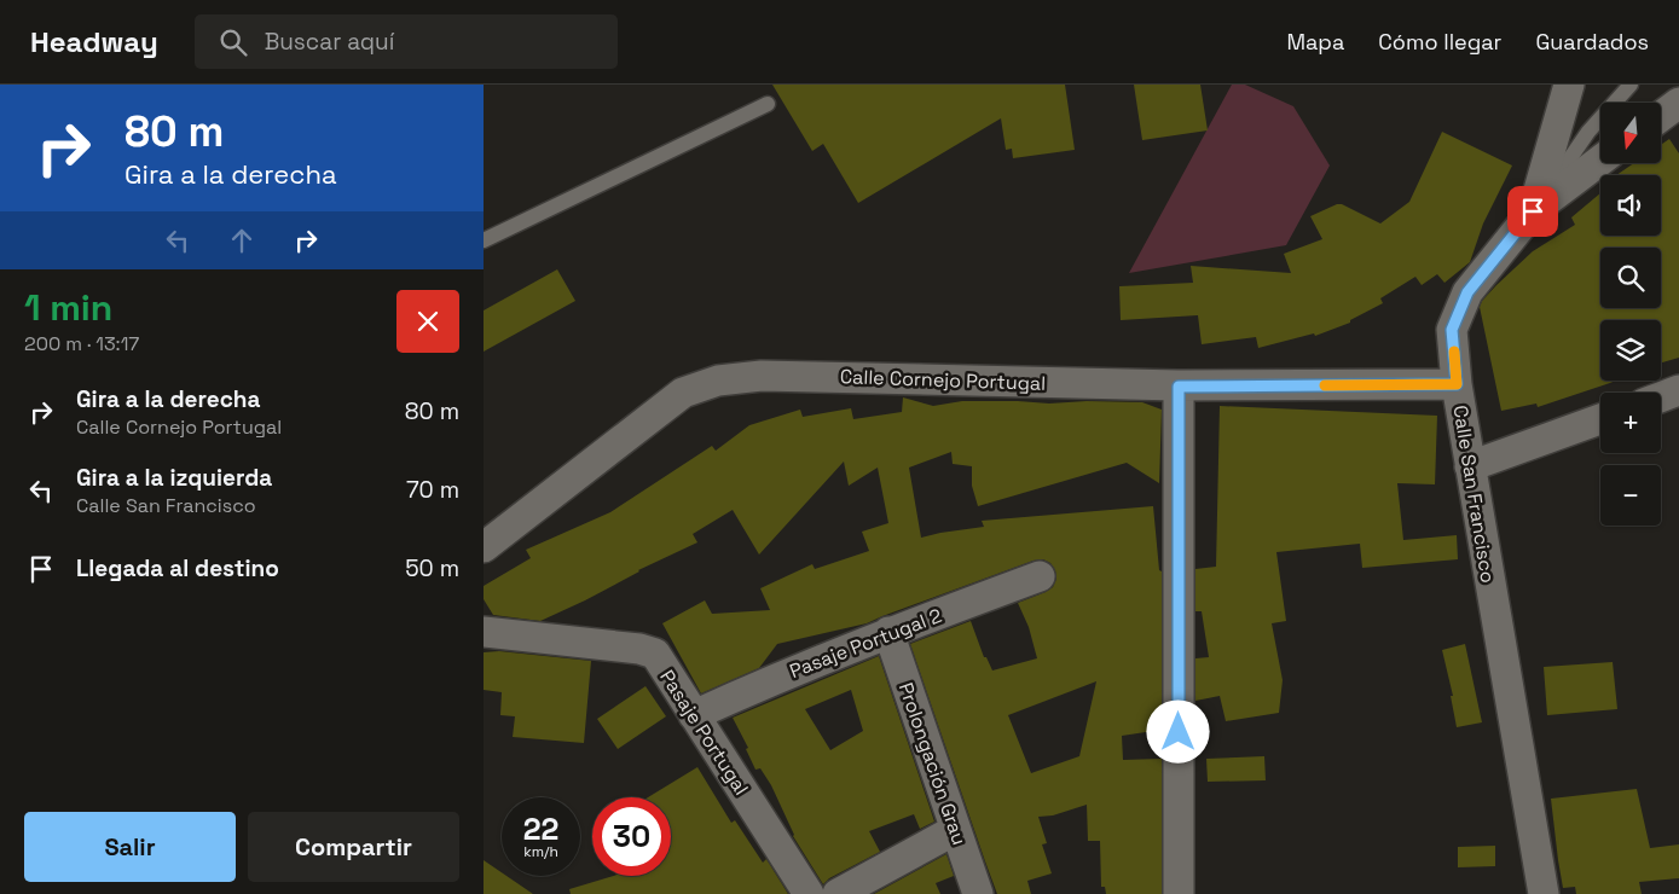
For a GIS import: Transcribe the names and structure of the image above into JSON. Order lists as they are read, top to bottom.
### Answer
{
  "streets": {
    "street": [
      "Calle Cornejo Portugal",
      "Calle San Francisco",
      "Pasaje Portugal 2",
      "Pasaje Portugal",
      "Prolongación Grau"
    ]
  },
  "crossings": [
    ["Calle Cornejo Portugal", "Calle San Francisco"],
    ["Pasaje Portugal 2", "Pasaje Portugal"],
    ["Pasaje Portugal 2", "Prolongación Grau"]
  ],
  "north": "bottom",
  "page": {
    "header": "Headway",
    "search": "Buscar aquí",
    "nav": ["Mapa", "Cómo llegar", "Guardados"],
    "turn": ["80 m", "Gira a la derecha"],
    "map_buttons": ["+", "−"],
    "heading": ["1 min", "200 m · 13:17"],
    "list": [
      {
        "name": "Gira a la derecha",
        "note": "Calle Cornejo Portugal",
        "value": "80 m"
      },
      {
        "name": "Gira a la izquierda",
        "note": "Calle San Francisco",
        "value": "70 m"
      },
      {
        "name": "Llegada al destino",
        "value": "50 m"
      }
    ],
    "speed": "22 km/h",
    "limit": "30",
    "buttons": ["Salir", "Compartir"]
  }
}
